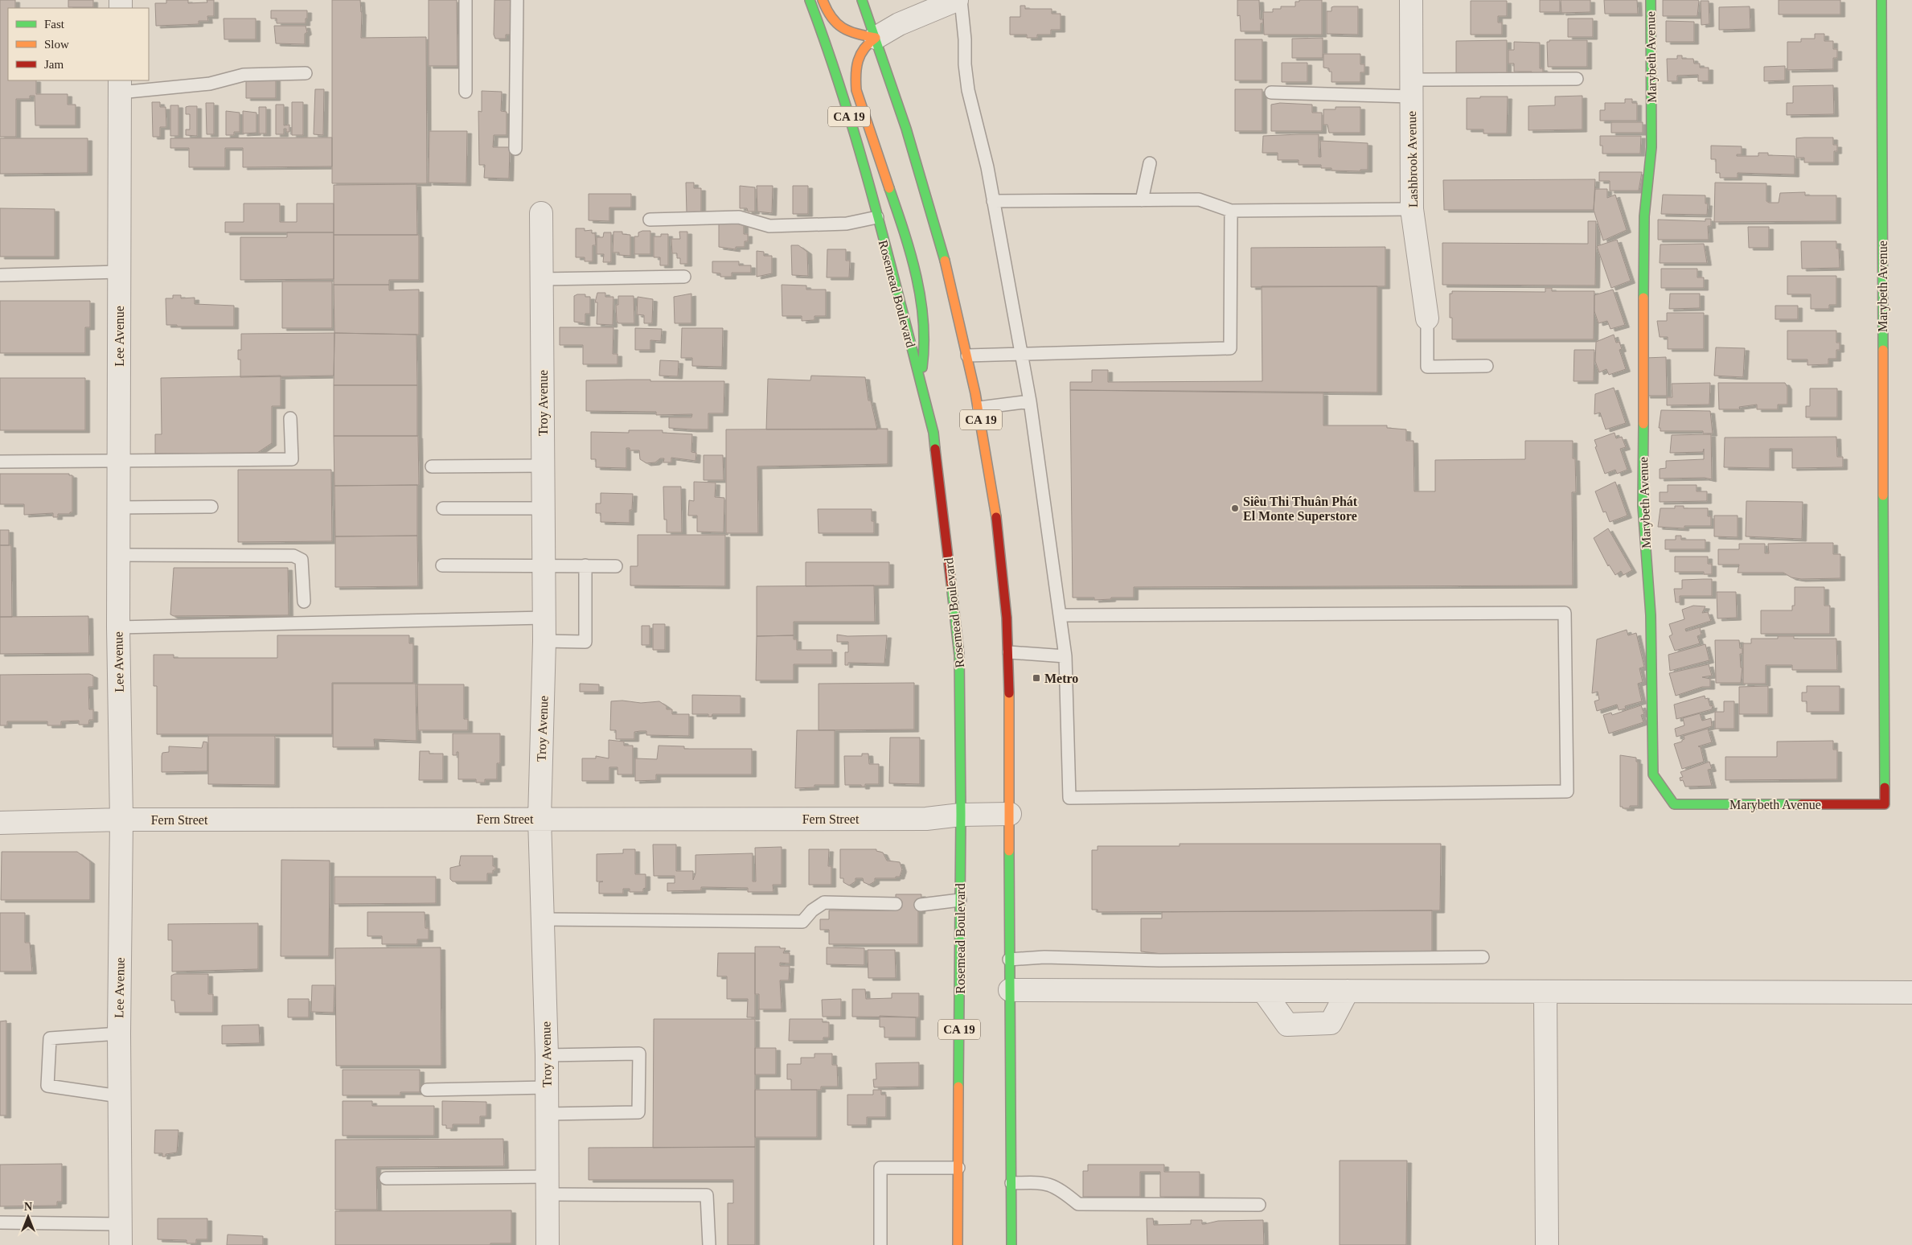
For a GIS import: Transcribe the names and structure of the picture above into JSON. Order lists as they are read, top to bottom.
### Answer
{
  "streets": {
    "main road": ["Marybeth Avenue", "CA 19", "Rosemead Boulevard"],
    "street": [
      "Lashbrook Avenue",
      "Lee Avenue",
      "Troy Avenue",
      "Fern Street"
    ]
  },
  "crossings": [
    ["CA 19", "Fern Street"],
    ["Rosemead Boulevard", "Fern Street"],
    ["Lee Avenue", "Fern Street"],
    ["Troy Avenue", "Fern Street"]
  ],
  "places": {
    "other": ["Siêu Thi Thuân Phát El Monte Superstore"],
    "transit": ["Metro"]
  },
  "legend": ["Fast", "Slow", "Jam"],
  "north": "top"
}
